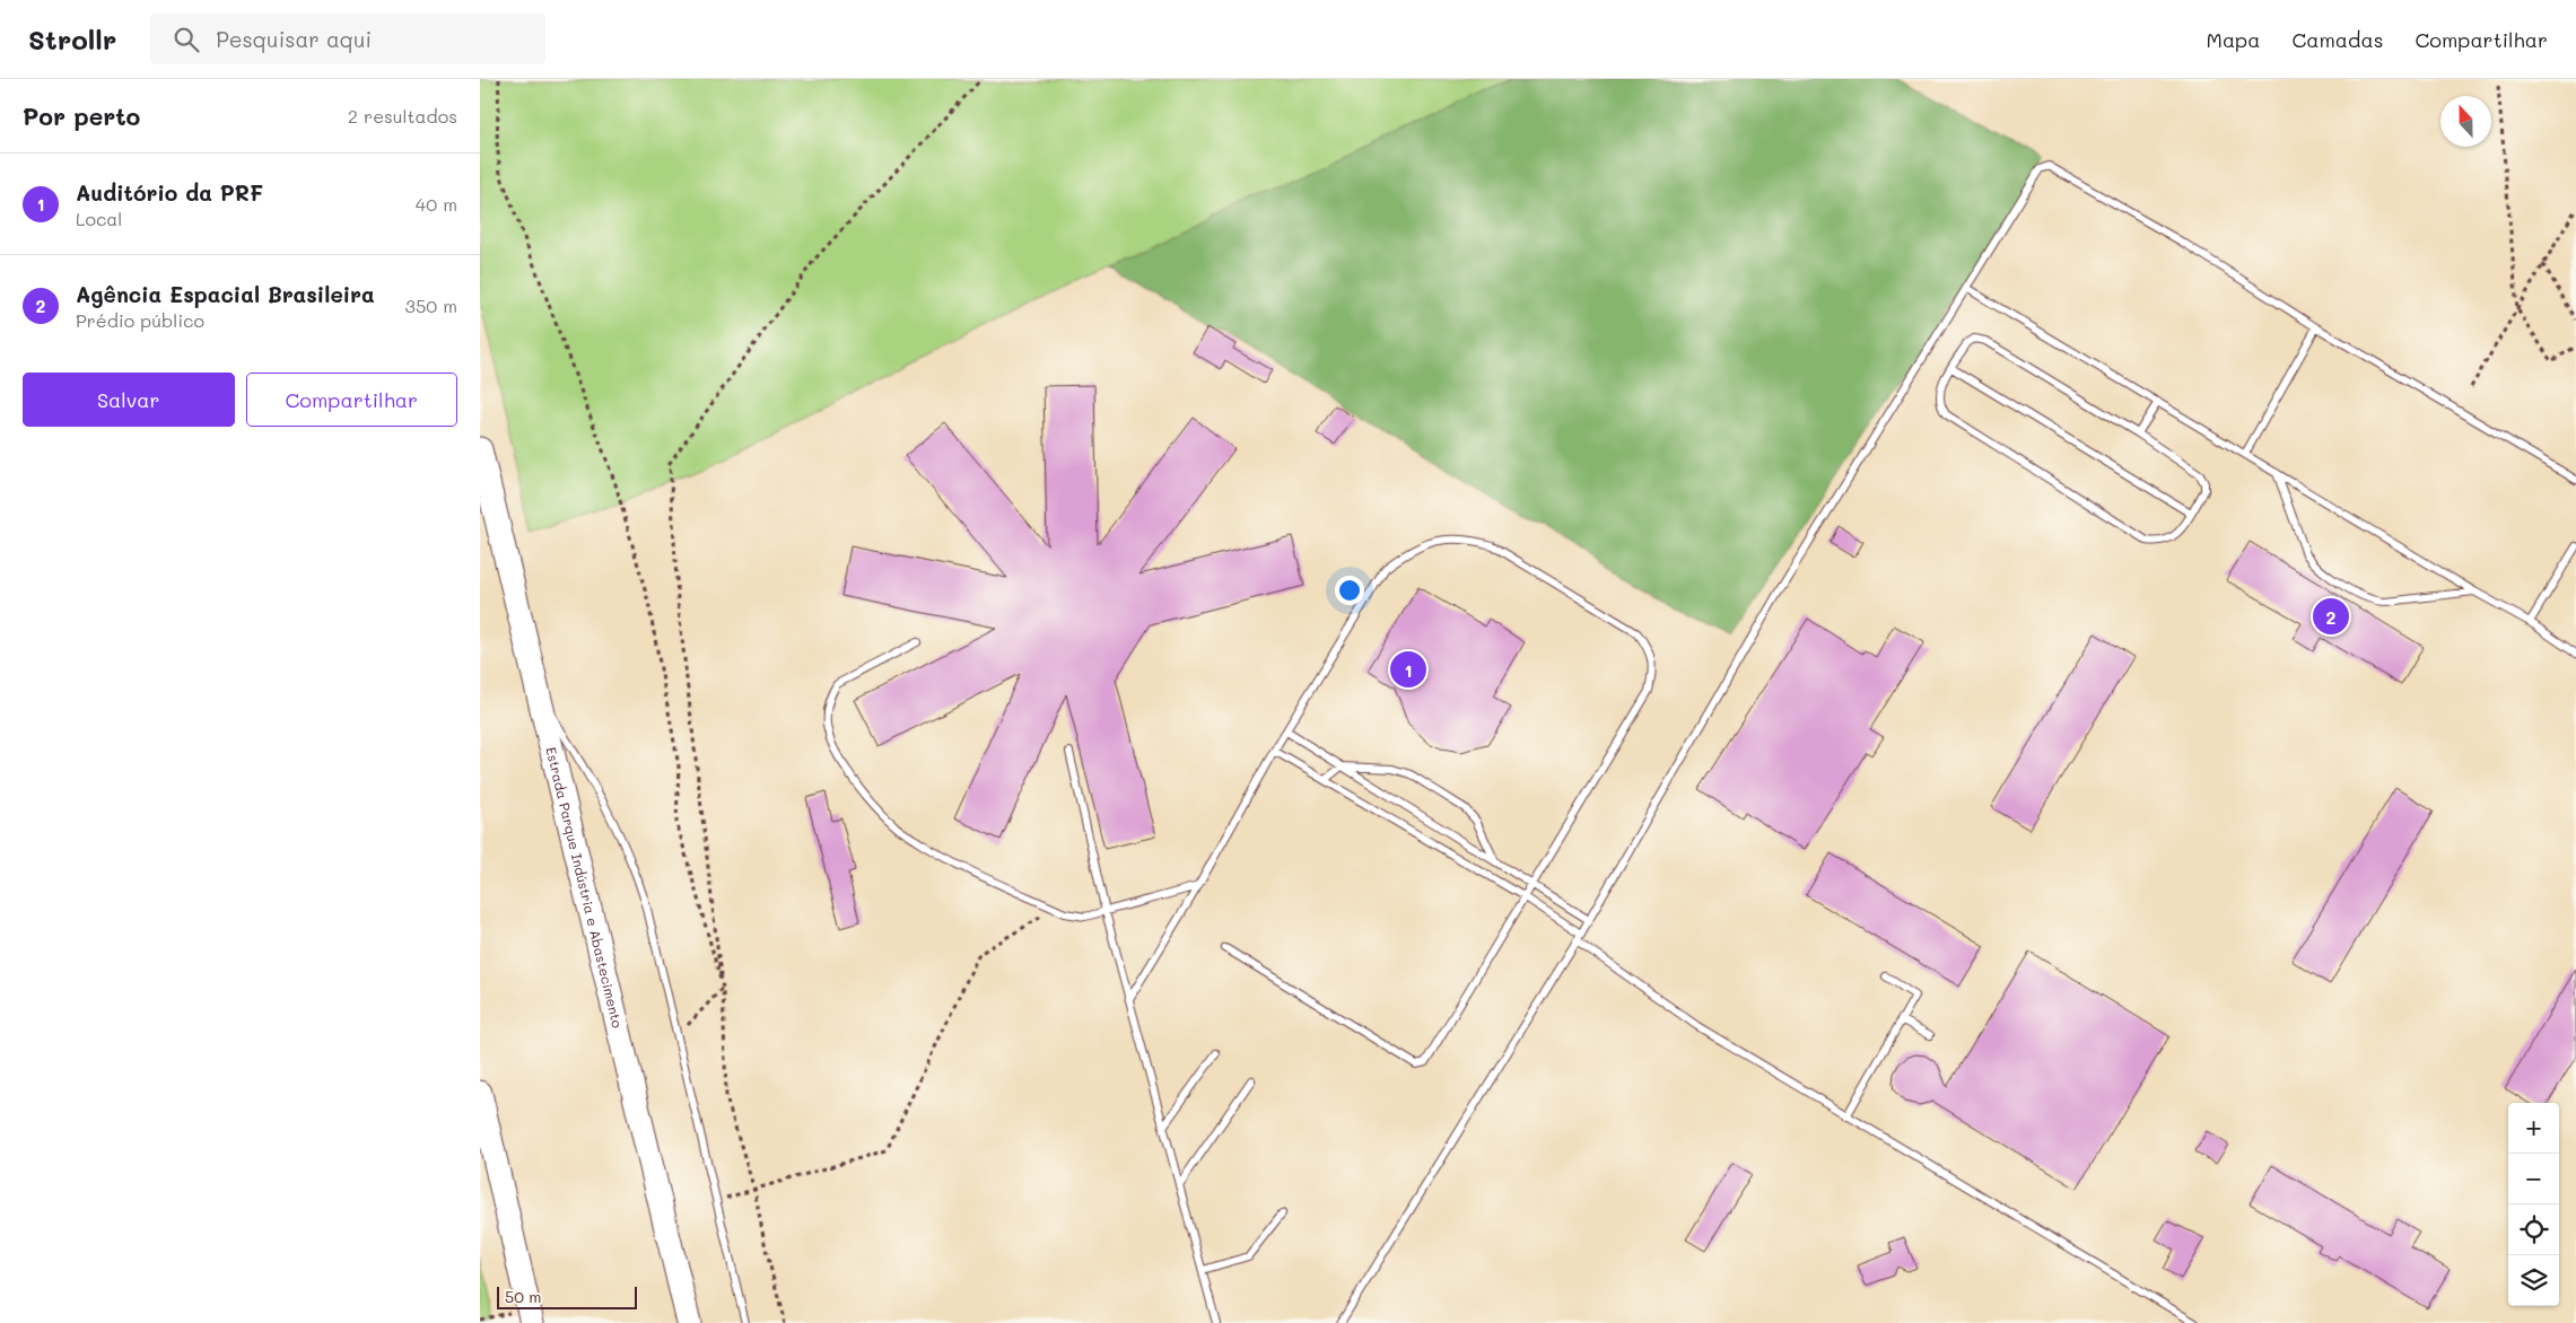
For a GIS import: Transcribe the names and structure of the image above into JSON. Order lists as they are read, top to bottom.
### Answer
{
  "streets": {
    "highway": ["Estrada Parque Indústria e Abastecimento"]
  },
  "scale_bar": "50 m",
  "north": "top",
  "page": {
    "header": "Strollr",
    "search": "Pesquisar aqui",
    "nav": ["Mapa", "Camadas", "Compartilhar"],
    "heading": ["Por perto", "2 resultados"],
    "list": [
      {
        "mark": "1",
        "name": "Auditório da PRF",
        "note": "Local",
        "value": "40 m"
      },
      {
        "mark": "2",
        "name": "Agência Espacial Brasileira",
        "note": "Prédio público",
        "value": "350 m"
      }
    ],
    "buttons": ["Salvar", "Compartilhar"],
    "pins": ["2", "1"],
    "map_buttons": ["+", "−"],
    "scale": "50 m"
  }
}
